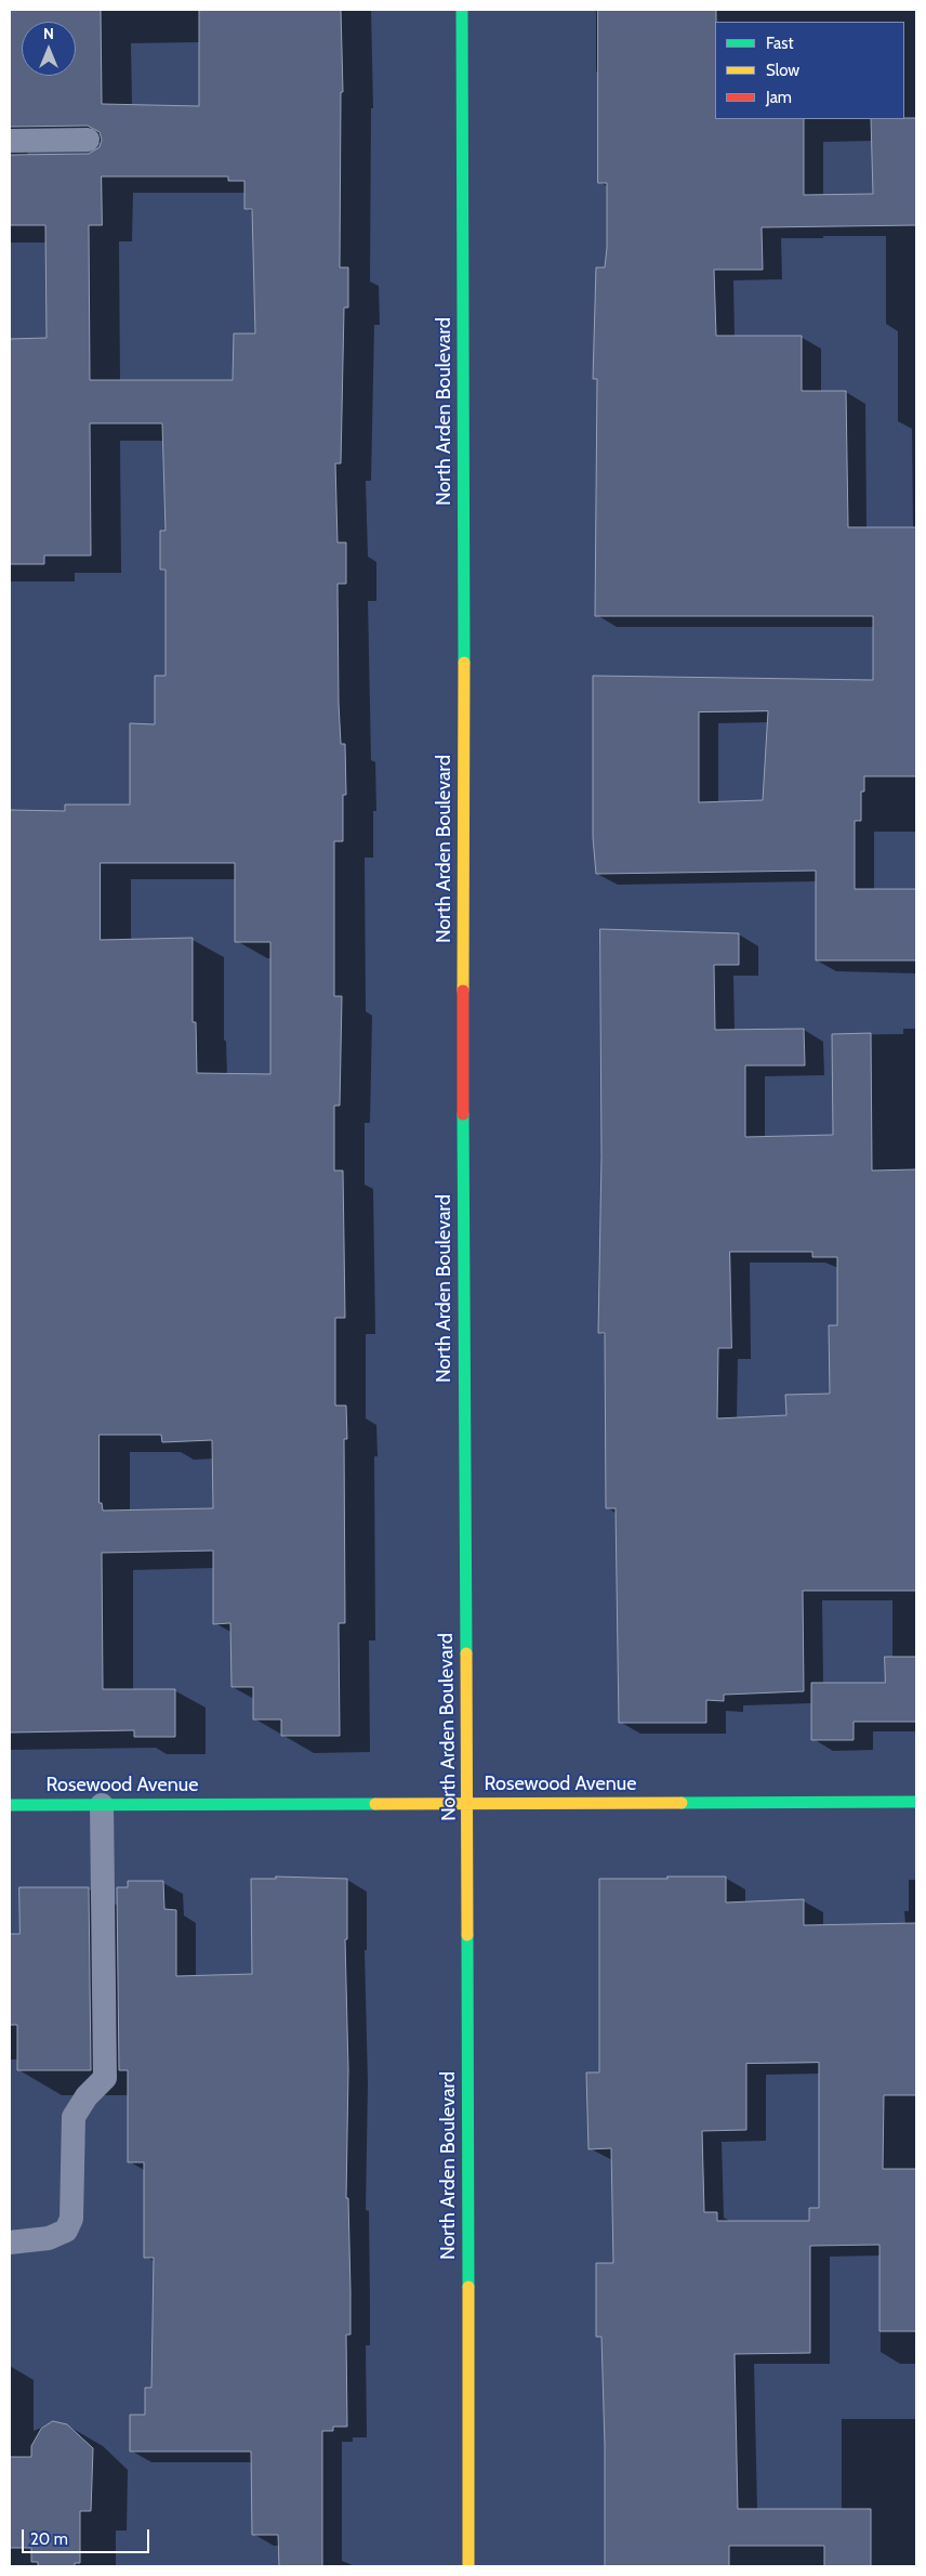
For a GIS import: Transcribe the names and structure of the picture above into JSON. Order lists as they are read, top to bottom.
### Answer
{
  "streets": {
    "street": ["North Arden Boulevard", "Rosewood Avenue"]
  },
  "crossings": [
    ["North Arden Boulevard", "Rosewood Avenue"]
  ],
  "legend": ["Fast", "Slow", "Jam"],
  "scale_bar": "20 m",
  "north": "top"
}
